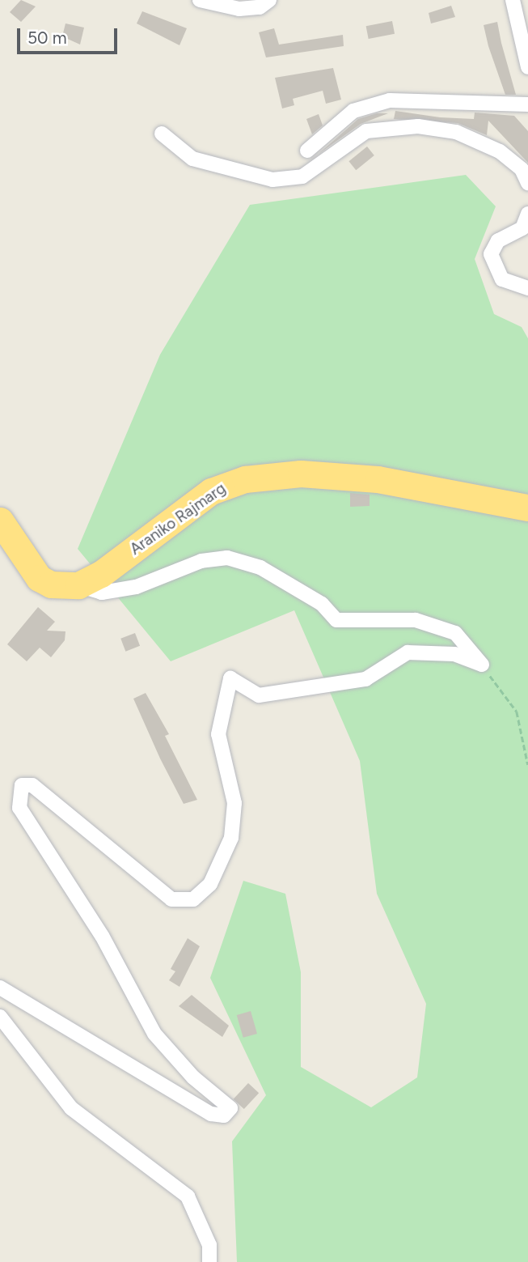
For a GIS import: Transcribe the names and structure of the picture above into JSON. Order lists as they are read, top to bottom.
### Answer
{
  "streets": {
    "highway": ["Araniko Rajmarg"]
  },
  "scale_bar": "50 m"
}
